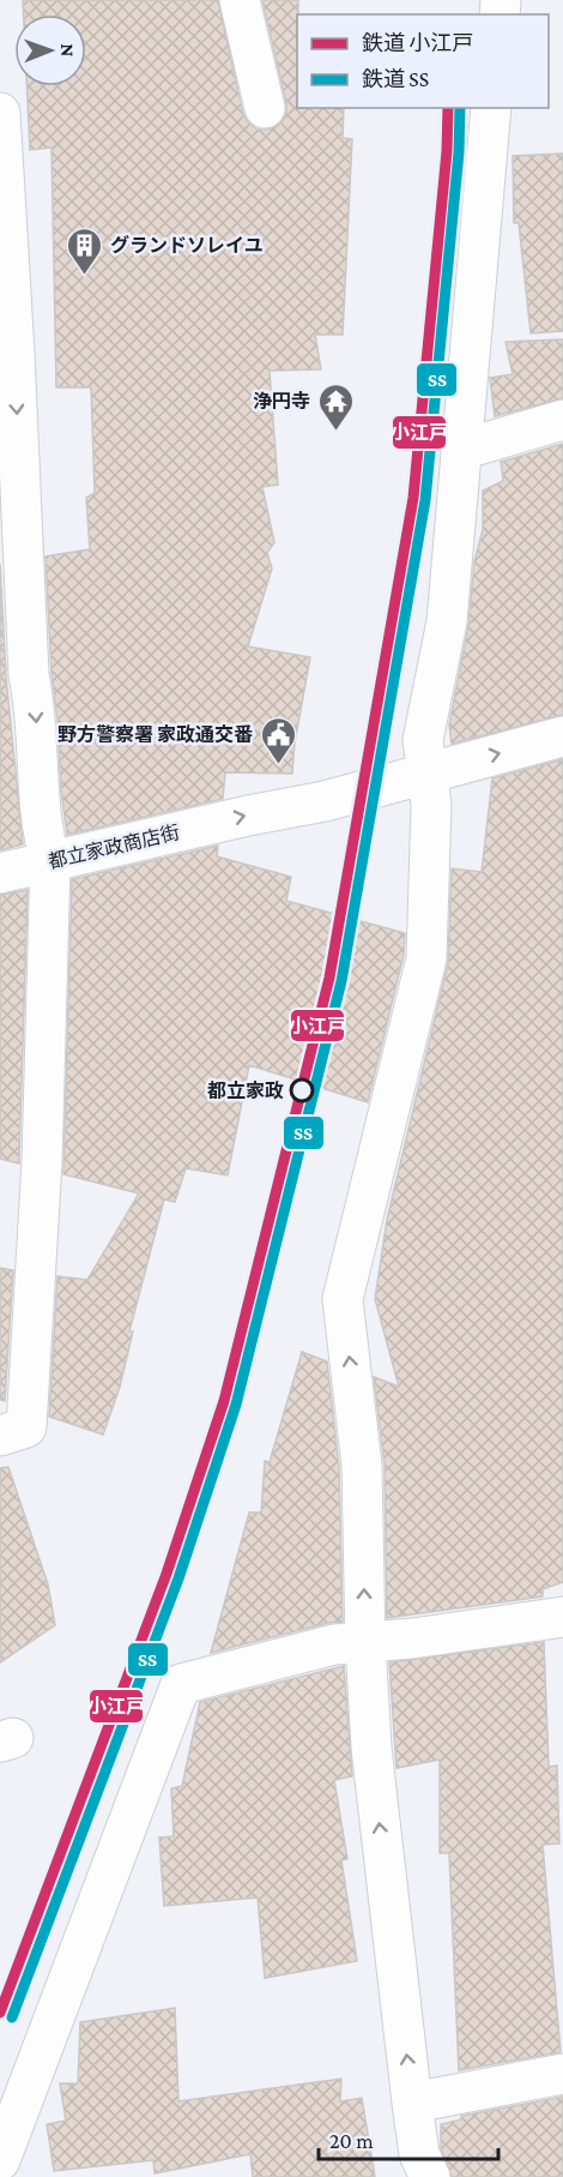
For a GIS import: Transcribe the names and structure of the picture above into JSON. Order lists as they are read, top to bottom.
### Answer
{
  "streets": {
    "street": ["都立家政商店街"]
  },
  "one_way": ["都立家政商店街"],
  "places": {
    "building": ["グランドソレイユ"],
    "temple": ["浄円寺"],
    "public building": ["野方警察署 家政通交番"],
    "other": ["都立家政"]
  },
  "lines": ["rail line 小江戸", "rail line SS"],
  "legend": ["鉄道 小江戸", "鉄道 SS"],
  "scale_bar": "20 m",
  "north": "right"
}
